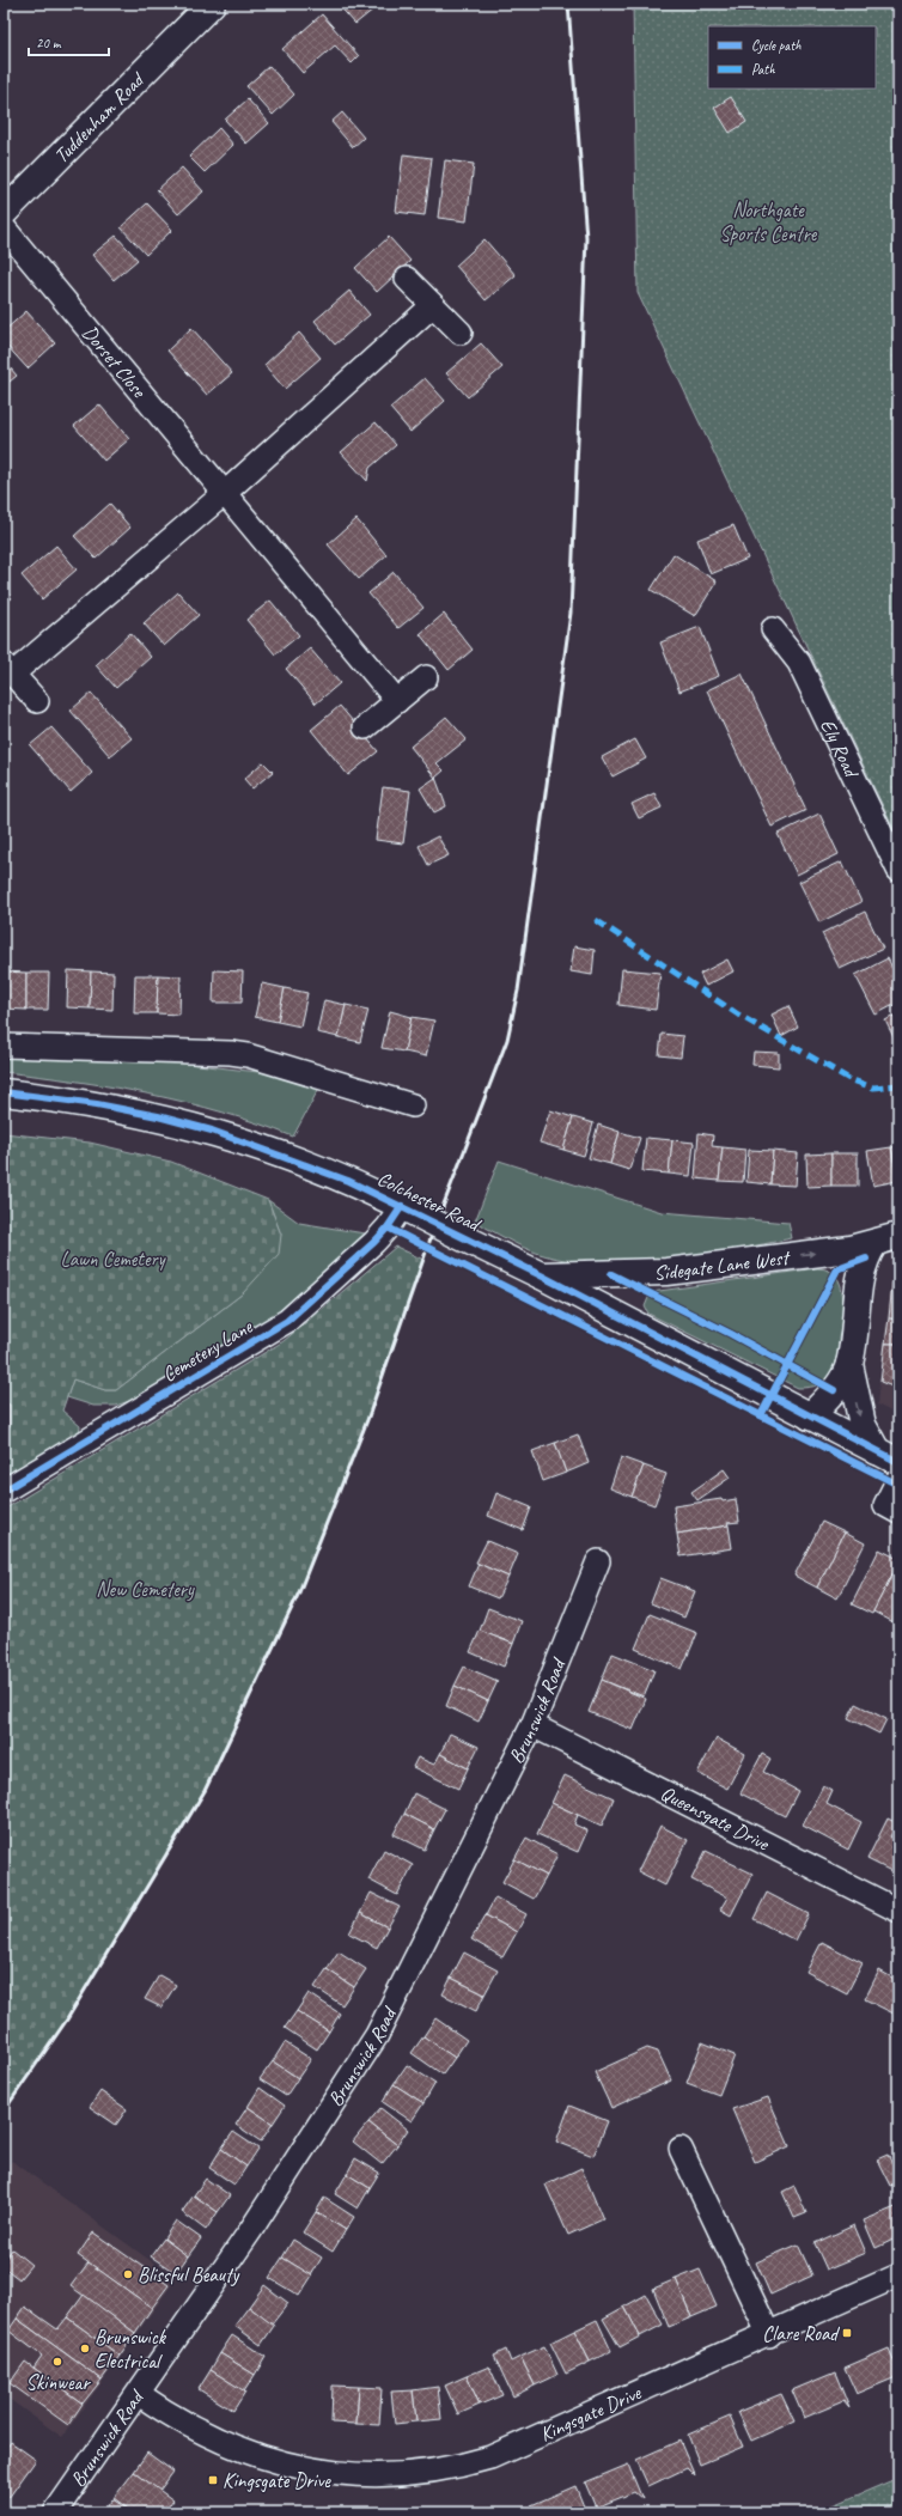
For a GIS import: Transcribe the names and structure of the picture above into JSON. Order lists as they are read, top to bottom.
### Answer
{
  "streets": {
    "main road": ["Tuddenham Road", "Colchester Road", "Sidegate Lane West"],
    "street": [
      "Dorset Close",
      "Ely Road",
      "Cemetery Lane",
      "Brunswick Road",
      "Queensgate Drive",
      "Kingsgate Drive"
    ]
  },
  "crossings": [
    ["Colchester Road", "Sidegate Lane West"],
    ["Colchester Road", "Cemetery Lane"],
    ["Brunswick Road", "Queensgate Drive"],
    ["Brunswick Road", "Kingsgate Drive"]
  ],
  "one_way": ["Sidegate Lane West"],
  "parks": ["Northgate Sports Centre", "Lawn Cemetery", "New Cemetery"],
  "places": {
    "other": ["Blissful Beauty", "Brunswick Electrical", "Skinwear"],
    "transit": ["Clare Road", "Kingsgate Drive"]
  },
  "legend": ["Cycle path", "Path"],
  "scale_bar": "20 m"
}
